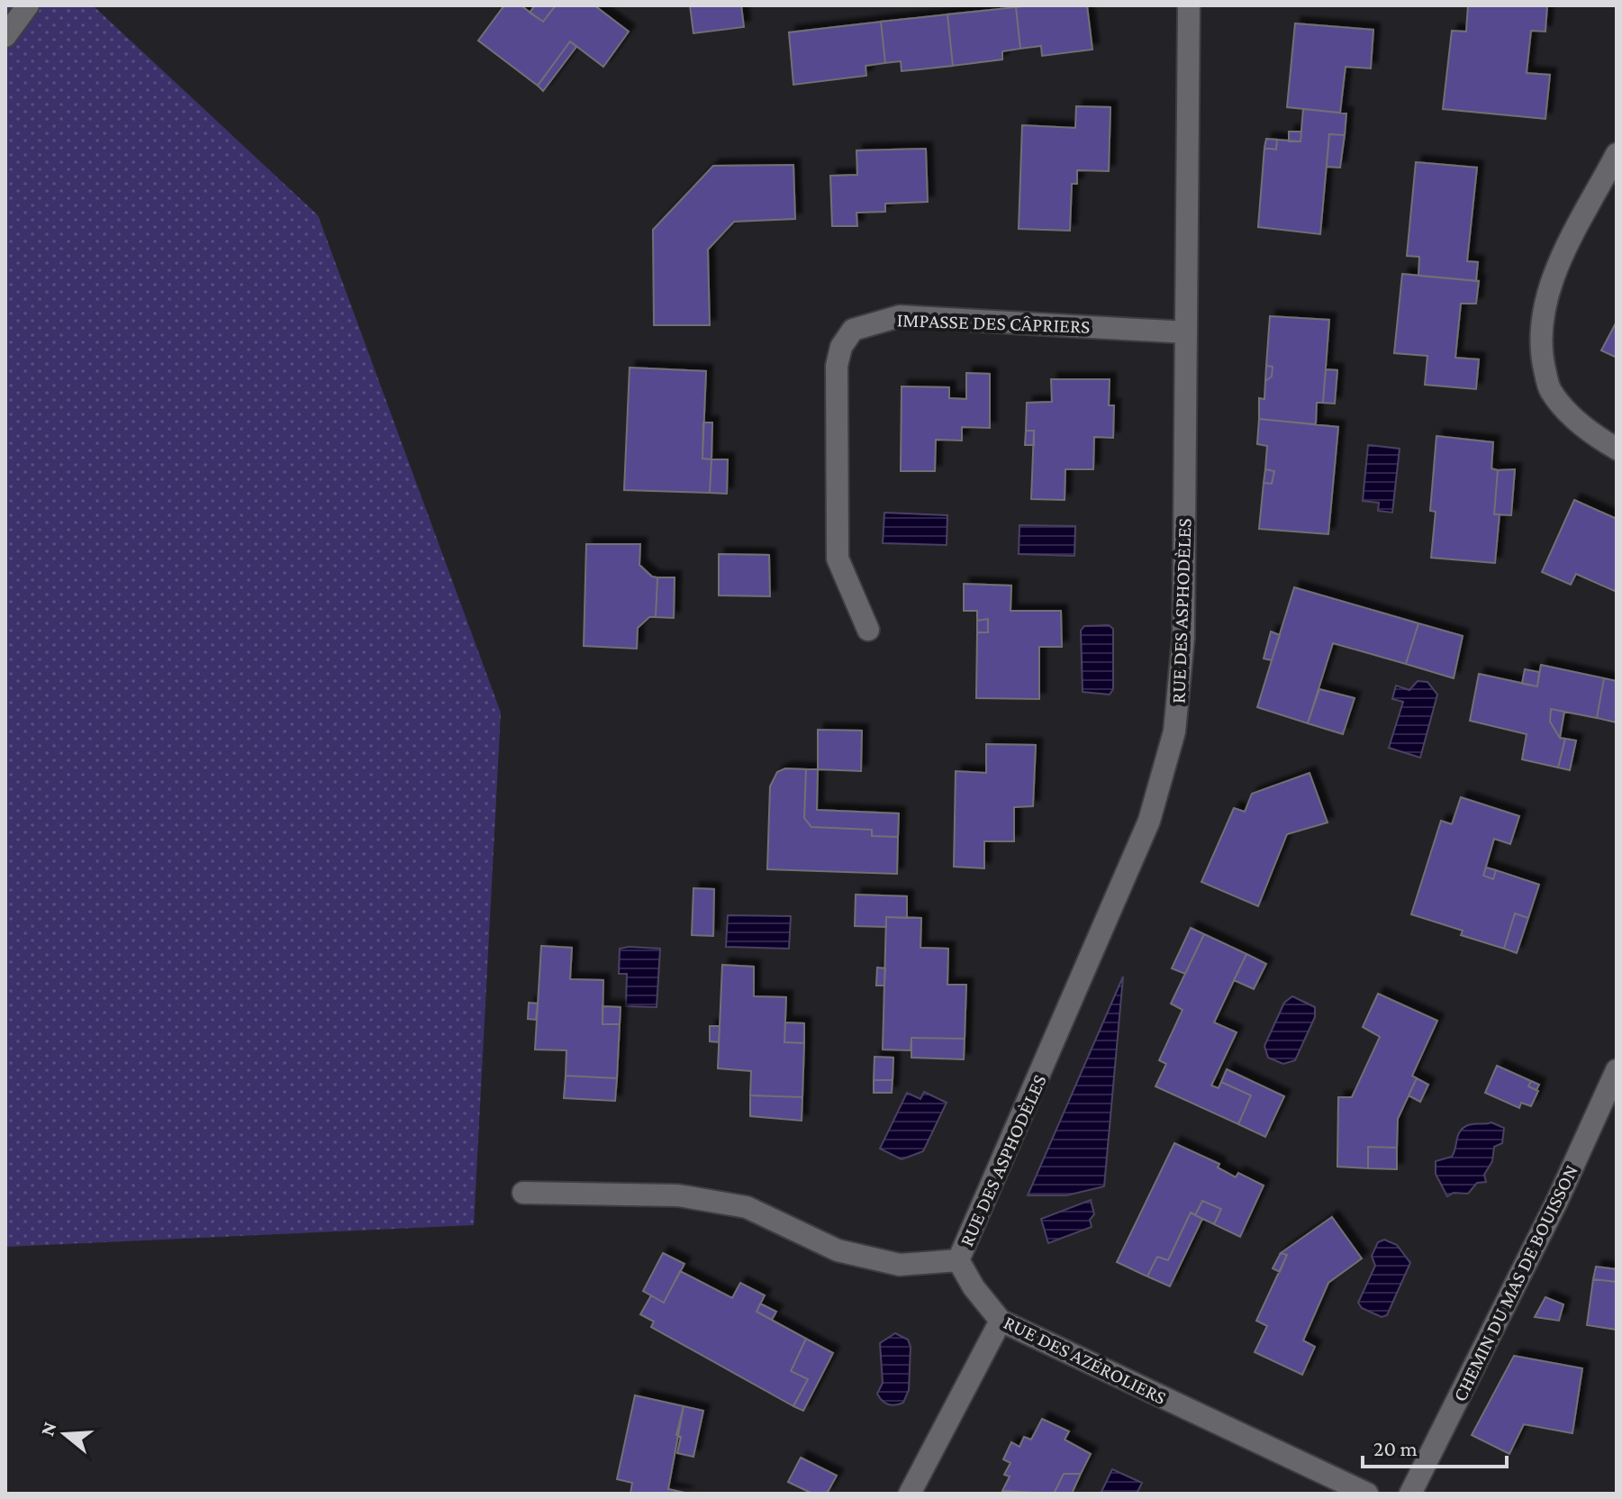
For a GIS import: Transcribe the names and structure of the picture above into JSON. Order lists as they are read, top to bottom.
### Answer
{
  "streets": {
    "street": [
      "IMPASSE DES CÂPRIERS",
      "RUE DES ASPHODÈLES",
      "CHEMIN DU MAS DE BOUISSON",
      "RUE DES AZÉROLIERS"
    ]
  },
  "crossings": [
    ["IMPASSE DES CÂPRIERS", "RUE DES ASPHODÈLES"],
    ["RUE DES ASPHODÈLES", "RUE DES AZÉROLIERS"]
  ],
  "scale_bar": "20 m",
  "north": "left"
}
